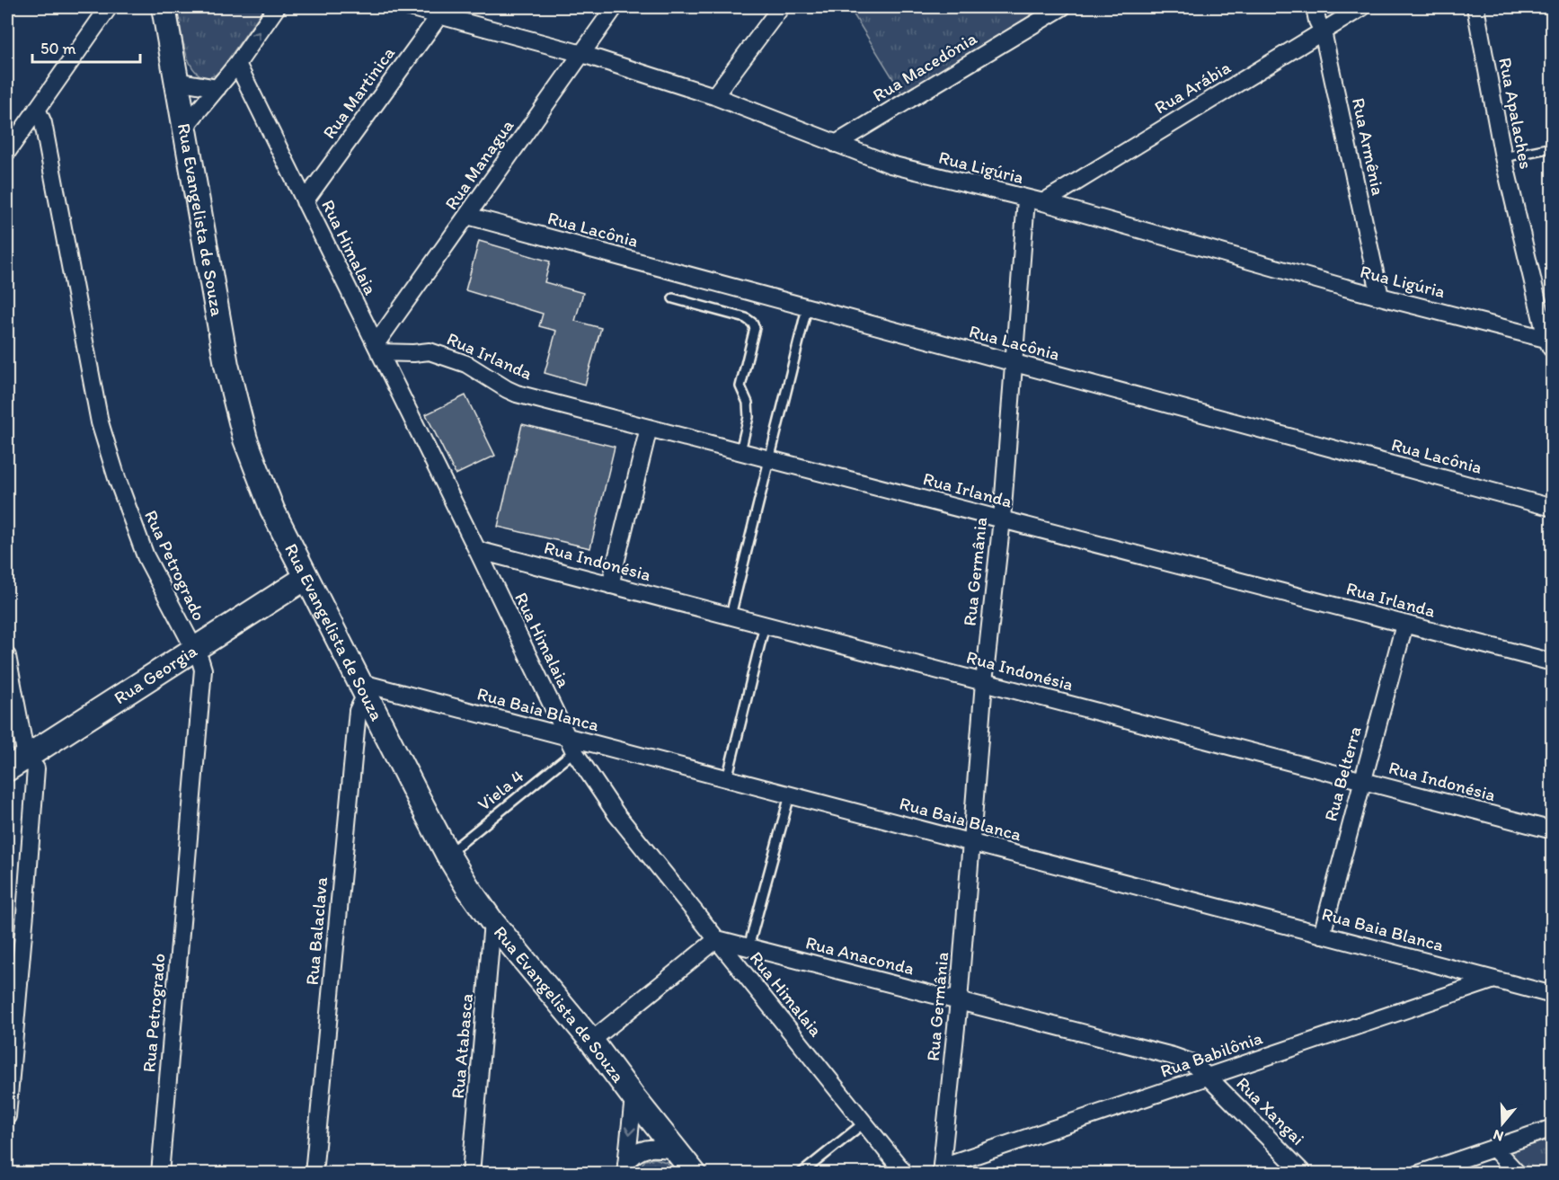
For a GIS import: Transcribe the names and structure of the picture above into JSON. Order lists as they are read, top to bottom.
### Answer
{
  "streets": {
    "main road": ["Rua Evangelista de Souza", "Rua Georgia"],
    "street": [
      "Rua Macedônia",
      "Rua Arábia",
      "Rua Martinica",
      "Rua Apalaches",
      "Rua Armênia",
      "Rua Managua",
      "Rua Ligúria",
      "Rua Lacônia",
      "Rua Himalaia",
      "Rua Irlanda",
      "Rua Indonésia",
      "Rua Petrogrado",
      "Rua Germânia",
      "Rua Baia Blanca",
      "Rua Belterra",
      "Rua Balaclava",
      "Rua Anaconda",
      "Rua Atabasca",
      "Rua Babilônia",
      "Rua Xangai"
    ],
    "lane": ["Viela 4"]
  },
  "crossings": [
    ["Rua Macedônia", "Rua Ligúria"],
    ["Rua Arábia", "Rua Armênia"],
    ["Rua Arábia", "Rua Ligúria"],
    ["Rua Martinica", "Rua Ligúria"],
    ["Rua Martinica", "Rua Himalaia"],
    ["Rua Apalaches", "Rua Ligúria"],
    ["Rua Armênia", "Rua Ligúria"],
    ["Rua Managua", "Rua Ligúria"],
    ["Rua Managua", "Rua Lacônia"],
    ["Rua Managua", "Rua Himalaia"],
    ["Rua Managua", "Rua Irlanda"],
    ["Rua Ligúria", "Rua Germânia"],
    ["Rua Evangelista de Souza", "Rua Georgia"],
    ["Rua Evangelista de Souza", "Rua Baia Blanca"],
    ["Rua Evangelista de Souza", "Viela 4"],
    ["Rua Evangelista de Souza", "Rua Balaclava"],
    ["Rua Evangelista de Souza", "Rua Atabasca"],
    ["Rua Lacônia", "Rua Germânia"],
    ["Rua Himalaia", "Rua Irlanda"],
    ["Rua Himalaia", "Rua Indonésia"],
    ["Rua Himalaia", "Rua Baia Blanca"],
    ["Rua Himalaia", "Viela 4"],
    ["Rua Himalaia", "Rua Anaconda"],
    ["Rua Irlanda", "Rua Germânia"],
    ["Rua Irlanda", "Rua Belterra"],
    ["Rua Indonésia", "Rua Germânia"],
    ["Rua Indonésia", "Rua Belterra"],
    ["Rua Petrogrado", "Rua Georgia"],
    ["Rua Germânia", "Rua Baia Blanca"],
    ["Rua Germânia", "Rua Anaconda"],
    ["Rua Germânia", "Rua Babilônia"],
    ["Rua Baia Blanca", "Rua Belterra"],
    ["Rua Baia Blanca", "Viela 4"],
    ["Rua Baia Blanca", "Rua Balaclava"],
    ["Rua Baia Blanca", "Rua Babilônia"],
    ["Rua Anaconda", "Rua Babilônia"],
    ["Rua Anaconda", "Rua Xangai"],
    ["Rua Babilônia", "Rua Xangai"]
  ],
  "scale_bar": "50 m",
  "north": "bottom"
}
